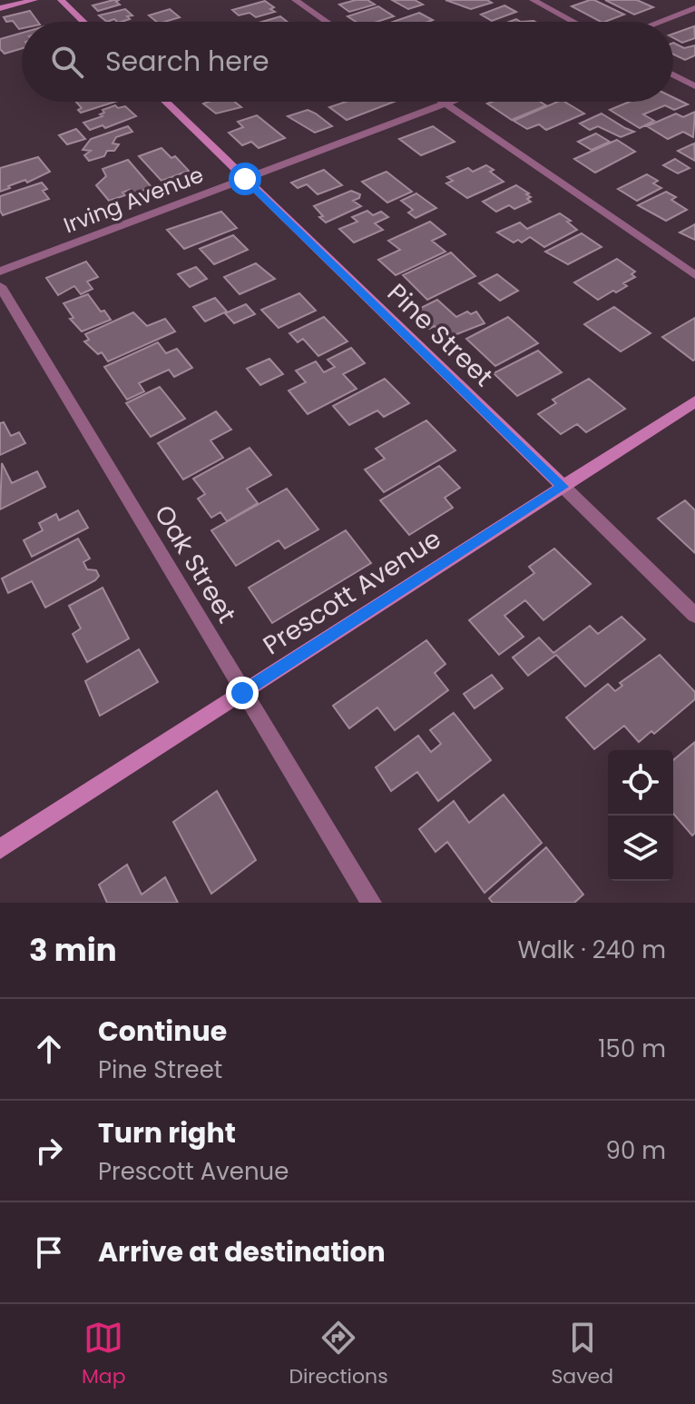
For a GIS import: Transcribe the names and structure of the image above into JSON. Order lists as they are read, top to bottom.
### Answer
{
  "streets": {
    "street": [
      "Irving Avenue",
      "Pine Street",
      "Oak Street",
      "Prescott Avenue"
    ]
  },
  "crossings": [
    ["Irving Avenue", "Pine Street"],
    ["Pine Street", "Prescott Avenue"],
    ["Oak Street", "Prescott Avenue"]
  ],
  "page": {
    "search": "Search here",
    "heading": ["3 min", "Walk · 240 m"],
    "list": [
      ["Continue", "Pine Street", "150 m"],
      ["Turn right", "Prescott Avenue", "90 m"],
      "Arrive at destination"
    ],
    "nav": ["Map", "Directions", "Saved"]
  }
}
